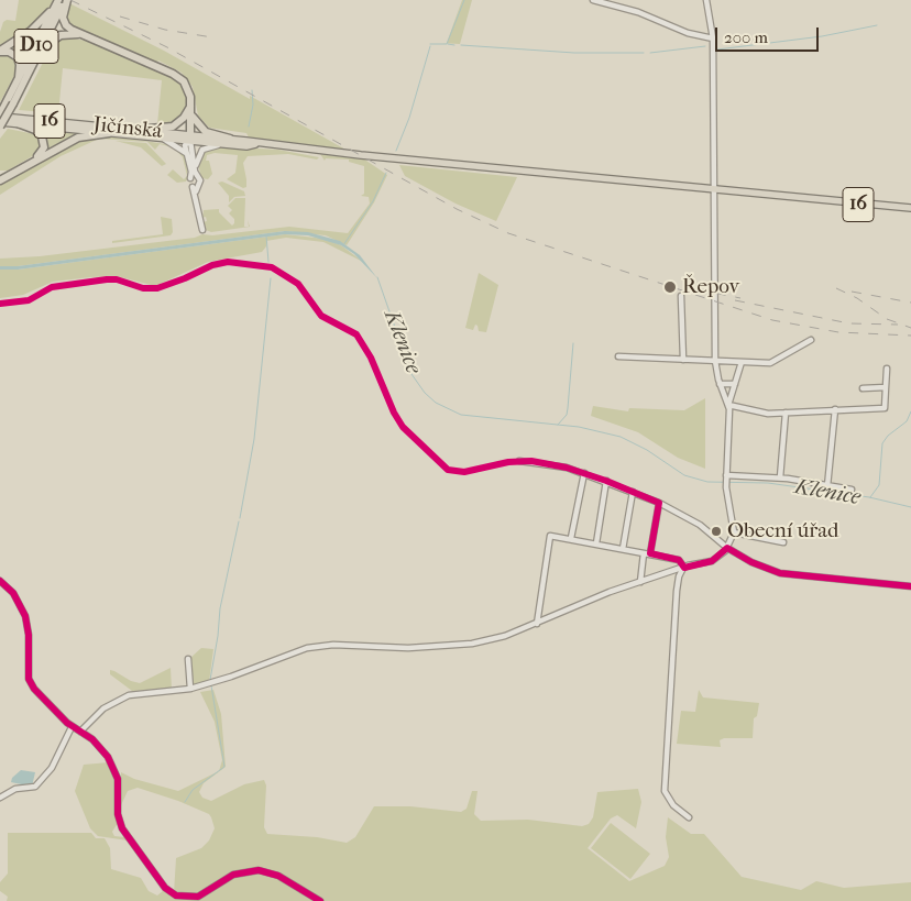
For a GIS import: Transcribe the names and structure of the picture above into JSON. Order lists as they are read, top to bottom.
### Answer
{
  "streets": {
    "highway": ["D10", "16"],
    "main road": ["Jičínská"]
  },
  "crossings": [
    ["D10", "16"],
    ["D10", "Jičínská"],
    ["16", "Jičínská"]
  ],
  "water": ["Klenice"],
  "places": ["Řepov", "Obecní úřad"],
  "scale_bar": "200 m"
}
